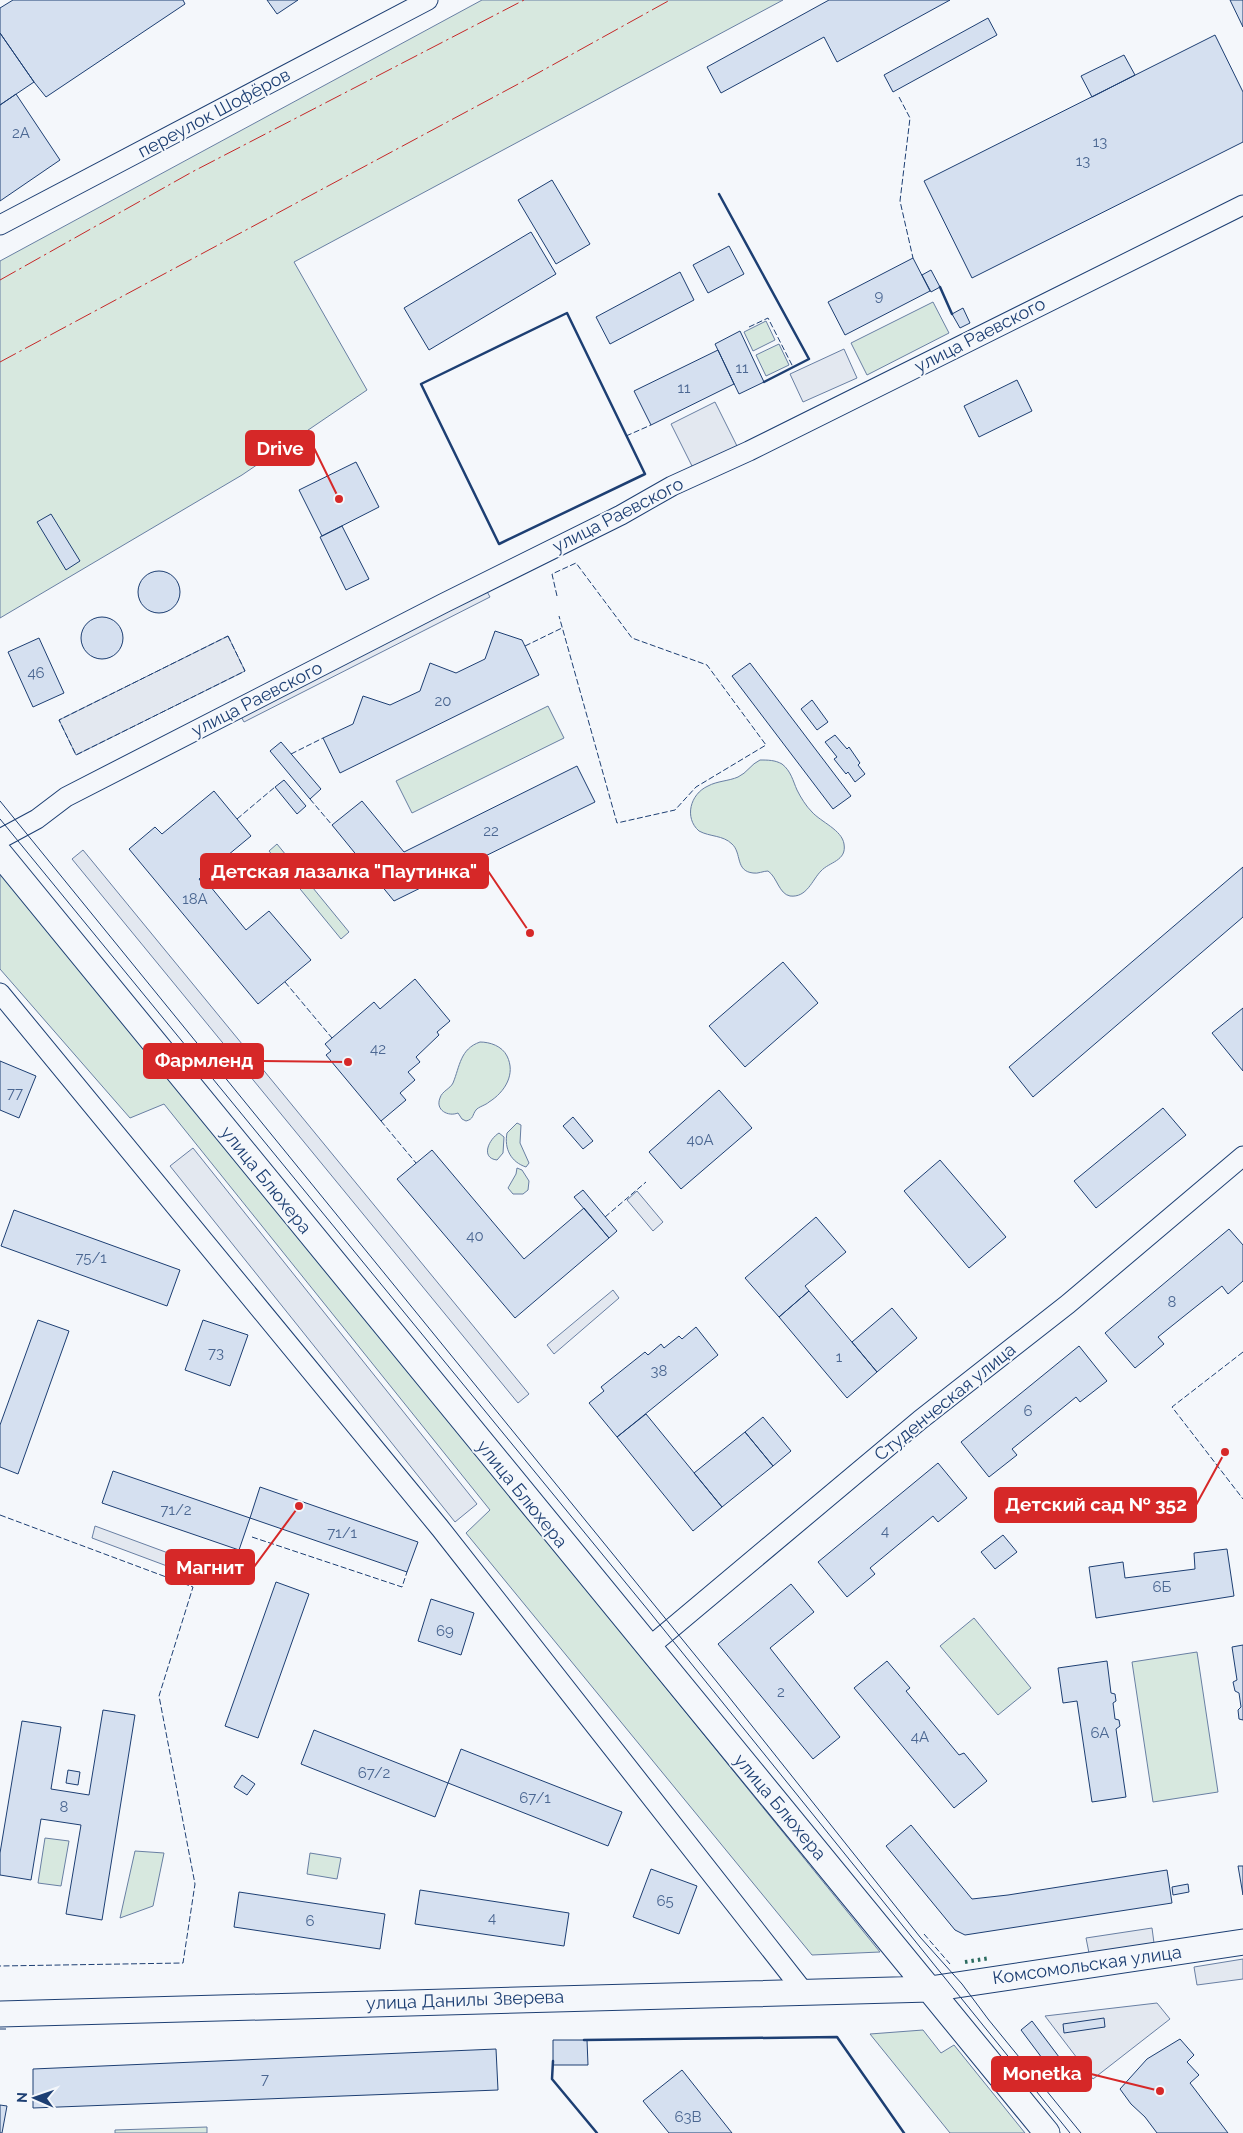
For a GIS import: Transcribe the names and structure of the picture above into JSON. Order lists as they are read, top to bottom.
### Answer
{
  "streets": {
    "main road": ["улица Блюхера", "Комсомольская улица", "улица Данилы Зверева"],
    "street": ["переулок Шофёров", "улица Раевского", "Студенческая улица"]
  },
  "crossings": [
    ["улица Блюхера", "Студенческая улица"],
    ["улица Блюхера", "Комсомольская улица"],
    ["улица Блюхера", "улица Данилы Зверева"],
    ["Комсомольская улица", "улица Данилы Зверева"]
  ],
  "places": [
    "Drive",
    "Детская лазалка \"Паутинка\"",
    "Фармленд",
    "Детский сад № 352",
    "Магнит",
    "Monetka"
  ],
  "house_numbers": [
    "2А",
    "13",
    "13",
    "9",
    "11",
    "11",
    "46",
    "20",
    "22",
    "18А",
    "42",
    "77",
    "40А",
    "40",
    "75/1",
    "8",
    "73",
    "1",
    "38",
    "6",
    "71/2",
    "4",
    "71/1",
    "6Б",
    "69",
    "2",
    "6А",
    "4А",
    "67/2",
    "67/1",
    "8",
    "65",
    "4",
    "6",
    "7",
    "63В"
  ],
  "north": "left"
}
